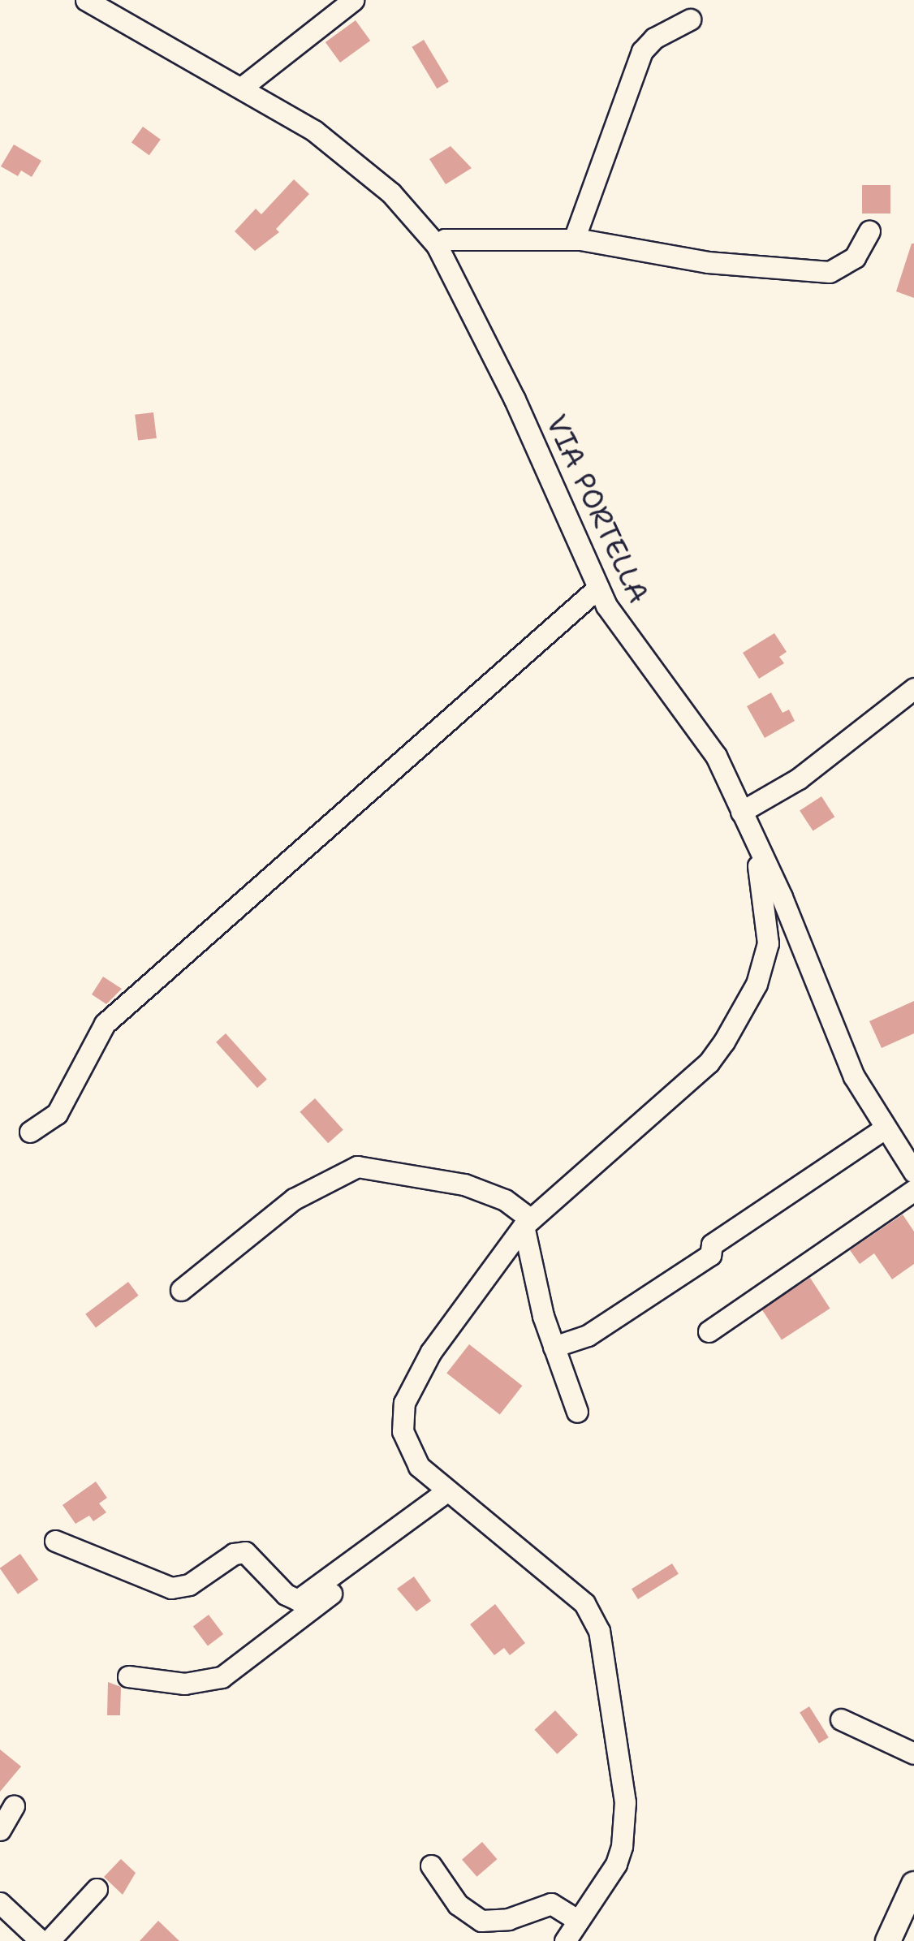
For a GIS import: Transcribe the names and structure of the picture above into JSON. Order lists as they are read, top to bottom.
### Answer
{
  "streets": {
    "street": ["VIA PORTELLA"]
  }
}
